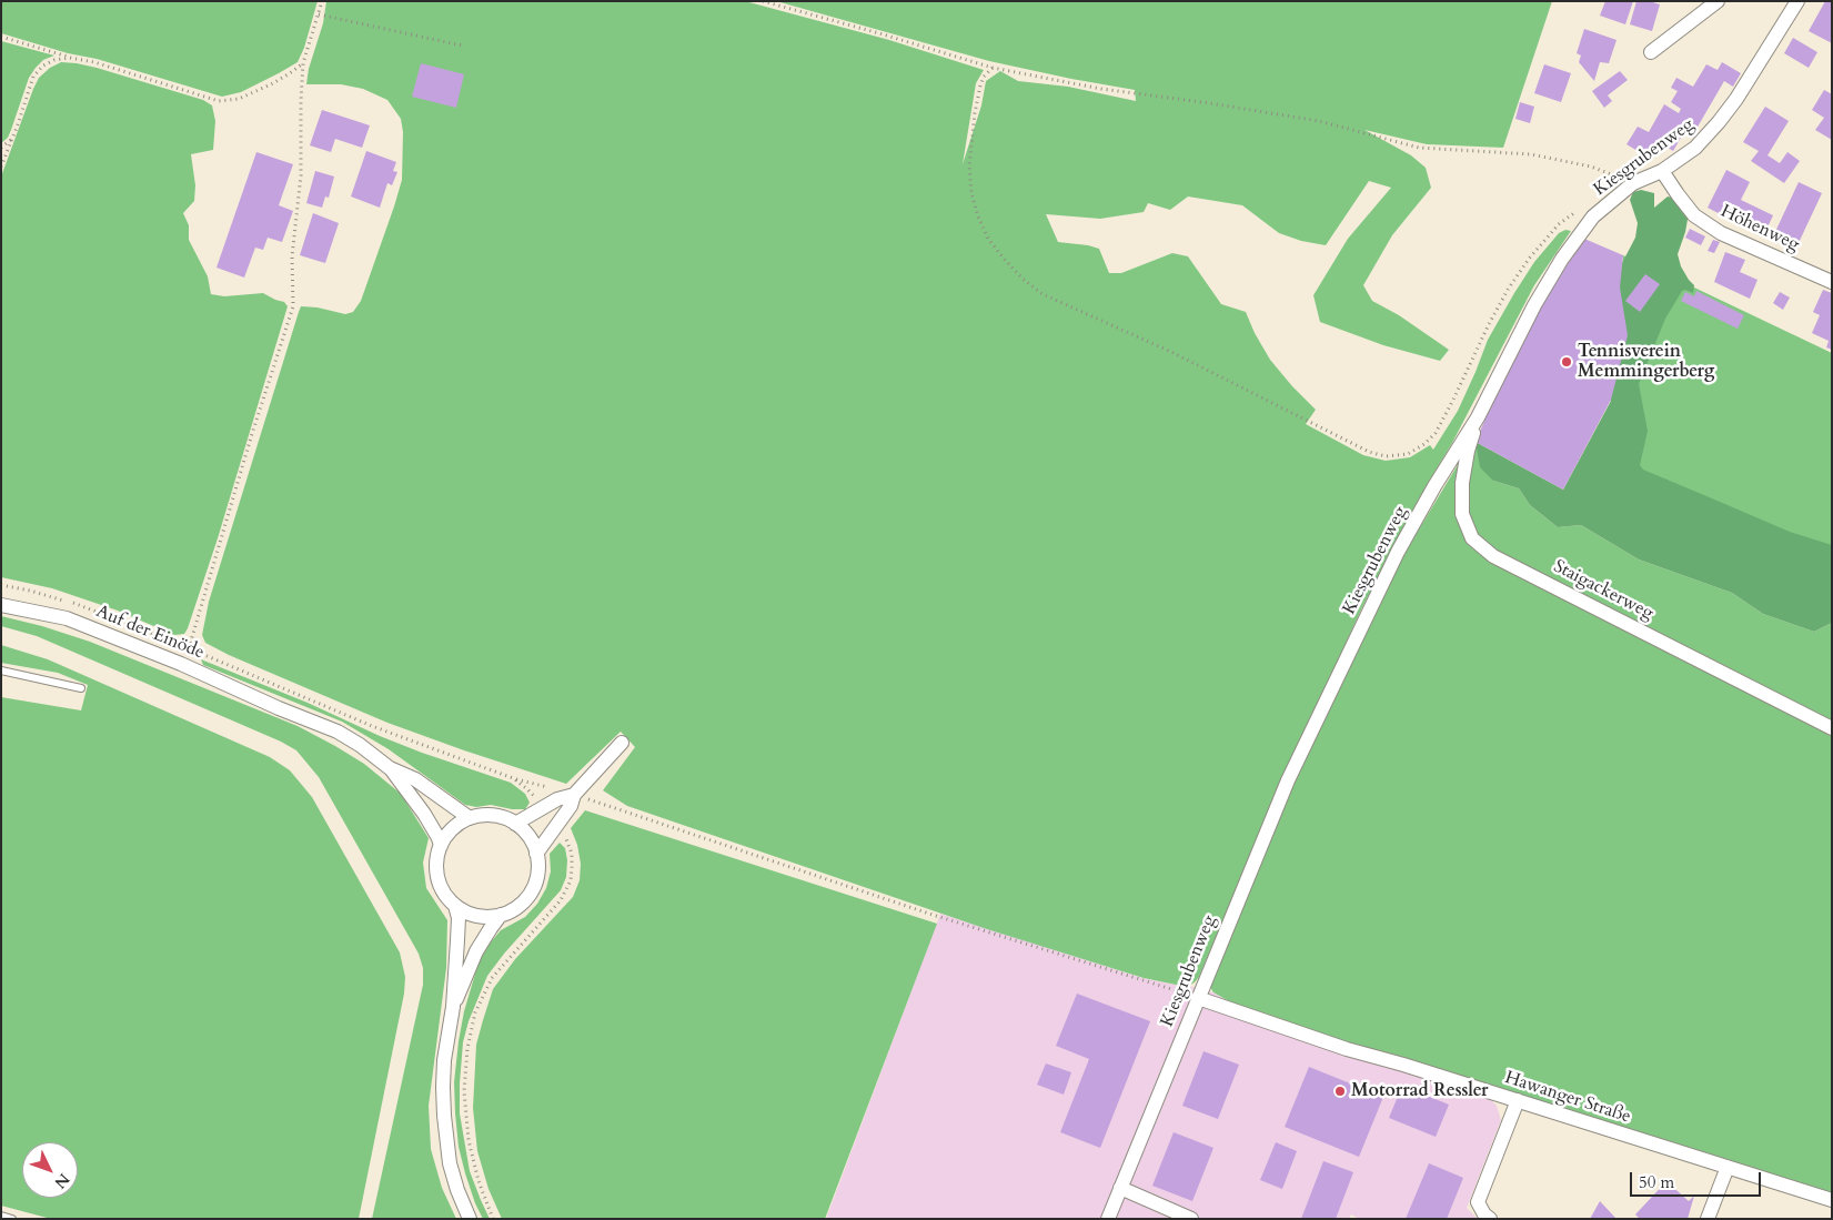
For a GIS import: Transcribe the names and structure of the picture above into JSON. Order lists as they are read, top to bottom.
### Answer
{
  "streets": {
    "street": [
      "Kiesgrubenweg",
      "Höhenweg",
      "Staigackerweg",
      "Auf der Einöde",
      "Hawanger Straße"
    ]
  },
  "crossings": [
    ["Kiesgrubenweg", "Höhenweg"],
    ["Kiesgrubenweg", "Staigackerweg"],
    ["Kiesgrubenweg", "Hawanger Straße"]
  ],
  "places": ["Tennisverein Memmingerberg", "Motorrad Ressler"],
  "scale_bar": "50 m",
  "north": "bottom right"
}
